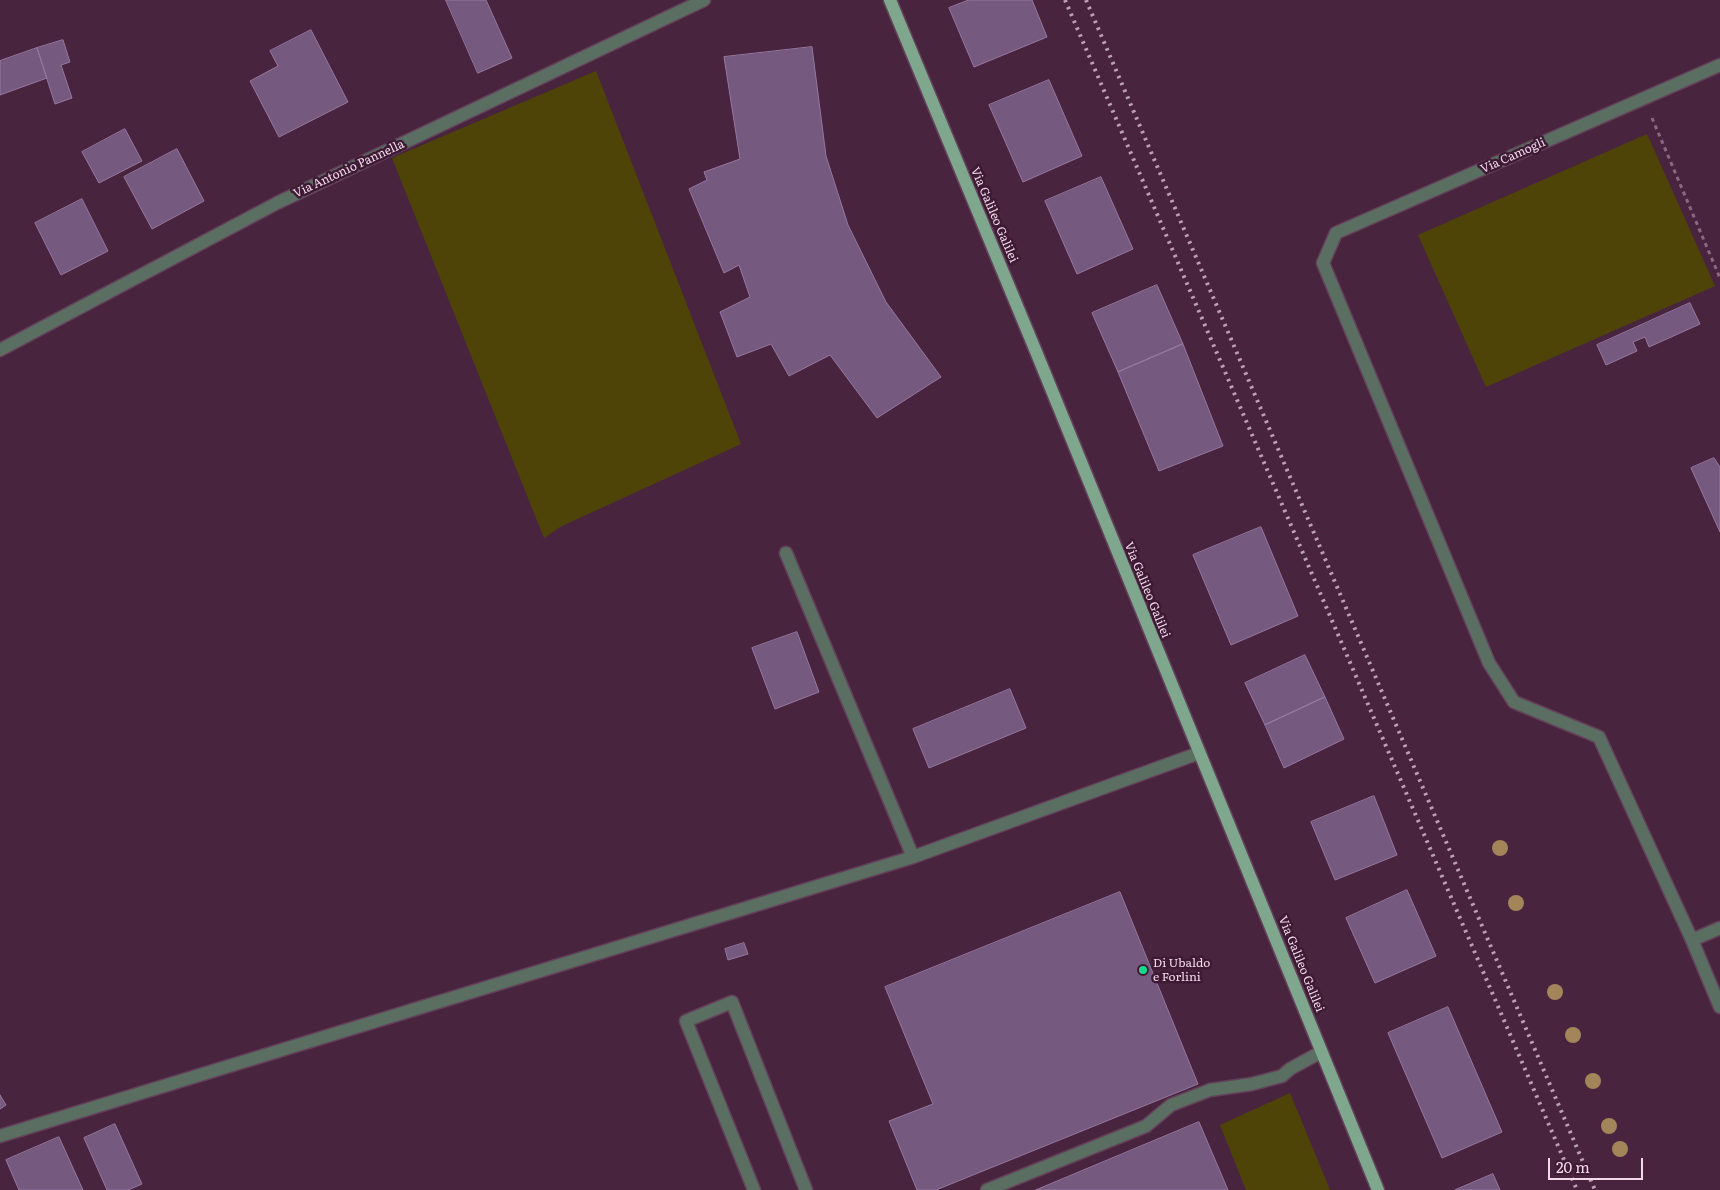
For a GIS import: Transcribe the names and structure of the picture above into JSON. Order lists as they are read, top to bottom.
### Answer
{
  "streets": {
    "main road": ["Via Galileo Galilei"],
    "street": ["Via Camogli", "Via Antonio Pannella"]
  },
  "places": ["Di Ubaldo e Forlini"],
  "scale_bar": "20 m"
}
